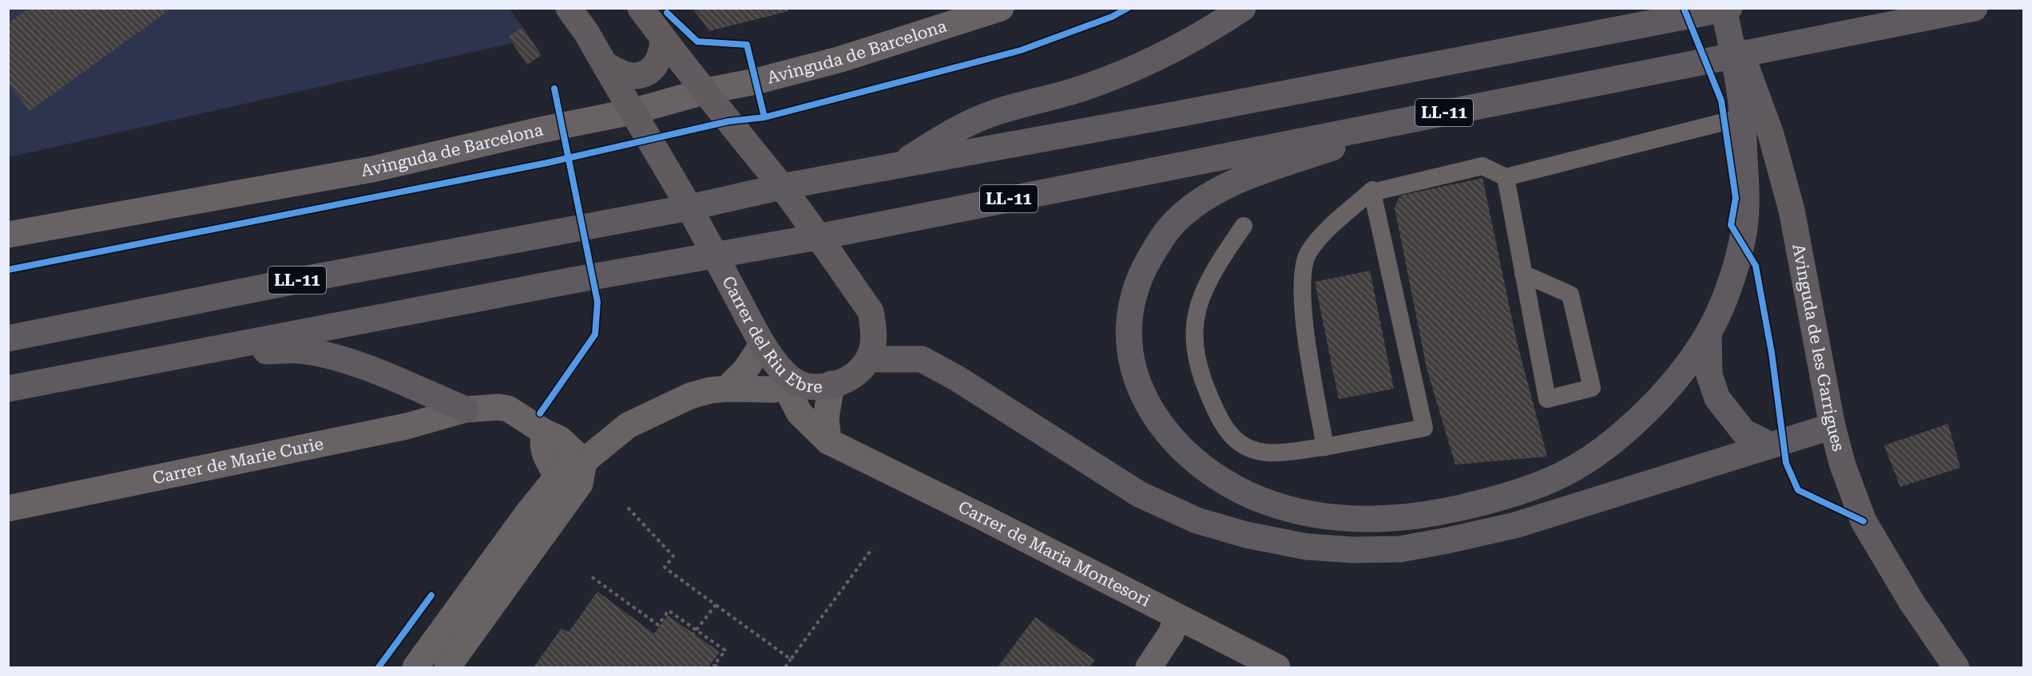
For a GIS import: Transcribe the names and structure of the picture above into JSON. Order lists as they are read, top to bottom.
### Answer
{
  "streets": {
    "main road": ["LL-11"],
    "street": [
      "Avinguda de Barcelona",
      "Carrer del Riu Ebre",
      "Avinguda de les Garrigues",
      "Carrer de Marie Curie",
      "Carrer de Maria Montesori"
    ]
  },
  "crossings": [
    ["Avinguda de Barcelona", "Carrer del Riu Ebre"],
    ["LL-11", "Carrer del Riu Ebre"],
    ["Carrer del Riu Ebre", "Carrer de Maria Montesori"]
  ]
}
